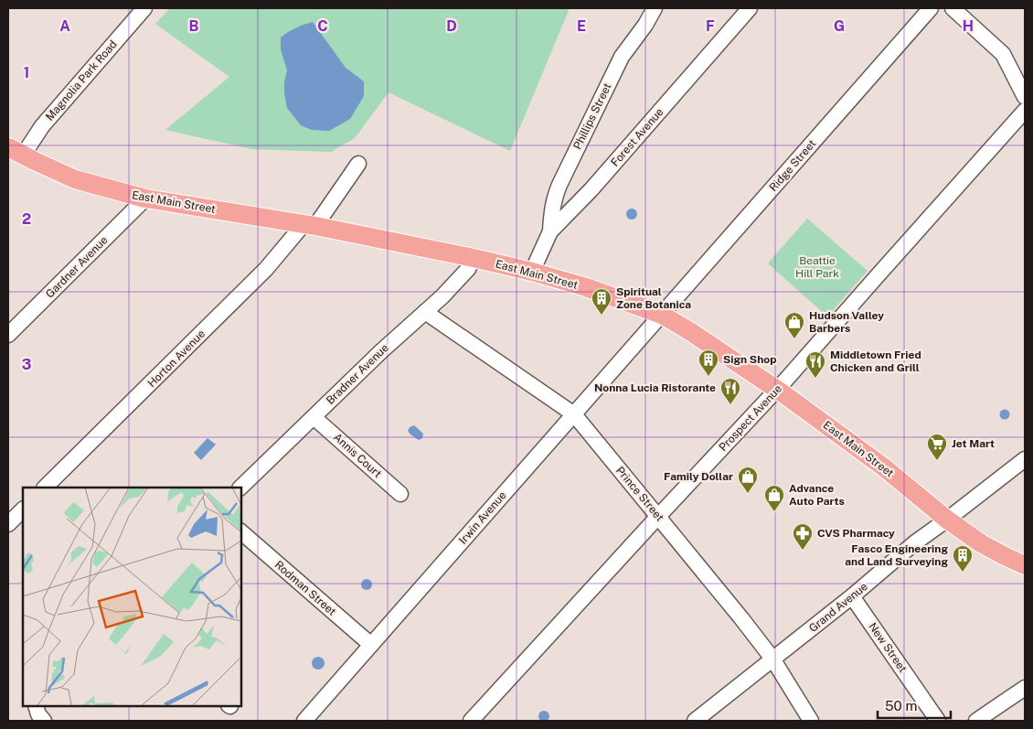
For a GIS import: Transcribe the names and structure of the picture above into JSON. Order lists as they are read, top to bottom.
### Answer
{
  "streets": {
    "main road": ["East Main Street"],
    "street": [
      "Magnolia Park Road",
      "Phillips Street",
      "Forest Avenue",
      "Ridge Street",
      "Gardner Avenue",
      "Horton Avenue",
      "Bradner Avenue",
      "Prospect Avenue",
      "Annis Court",
      "Prince Street",
      "Irwin Avenue",
      "Rodman Street",
      "Grand Avenue",
      "New Street"
    ]
  },
  "crossings": [
    ["Magnolia Park Road", "East Main Street"],
    ["Phillips Street", "Forest Avenue"],
    ["Forest Avenue", "East Main Street"],
    ["Ridge Street", "East Main Street"],
    ["Ridge Street", "Irwin Avenue"],
    ["East Main Street", "Gardner Avenue"],
    ["East Main Street", "Horton Avenue"],
    ["East Main Street", "Bradner Avenue"],
    ["East Main Street", "Prospect Avenue"],
    ["East Main Street", "Irwin Avenue"],
    ["East Main Street", "Grand Avenue"],
    ["Bradner Avenue", "Annis Court"],
    ["Bradner Avenue", "Prince Street"],
    ["Prospect Avenue", "Prince Street"],
    ["Prince Street", "Irwin Avenue"],
    ["Prince Street", "Grand Avenue"],
    ["Irwin Avenue", "Rodman Street"],
    ["Grand Avenue", "New Street"]
  ],
  "parks": ["Beattie Hill Park"],
  "places": {
    "building": ["Spiritual Zone Botanica", "Sign Shop", "Fasco Engineering and Land Surveying"],
    "shop": ["Hudson Valley Barbers", "Family Dollar", "Advance Auto Parts"],
    "restaurant": ["Middletown Fried Chicken and Grill", "Nonna Lucia Ristorante"],
    "supermarket": ["Jet Mart"],
    "pharmacy": ["CVS Pharmacy"]
  },
  "scale_bar": "50 m",
  "grid": {
    "columns": [
      "A",
      "B",
      "C",
      "D",
      "E",
      "F",
      "G",
      "H"
    ],
    "rows": ["1", "2", "3"]
  }
}
